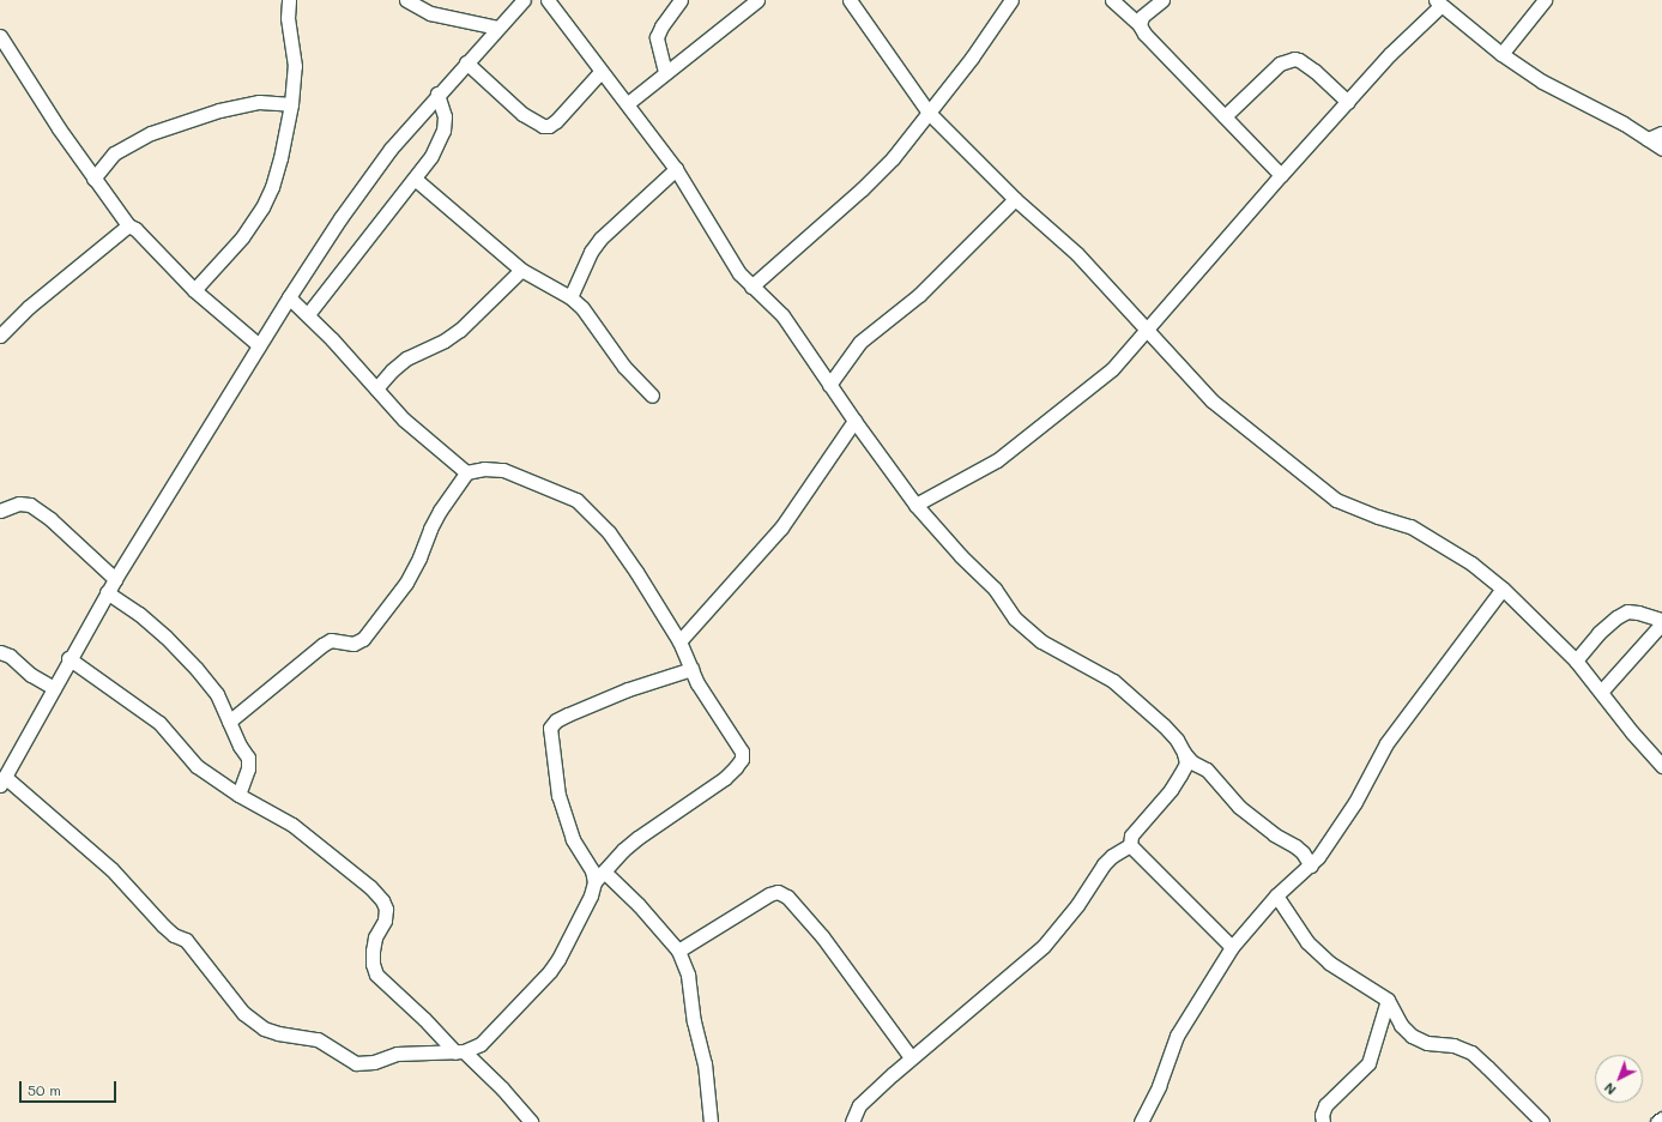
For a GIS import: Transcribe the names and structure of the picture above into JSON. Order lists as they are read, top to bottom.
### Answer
{
  "scale_bar": "50 m",
  "north": "bottom left"
}
